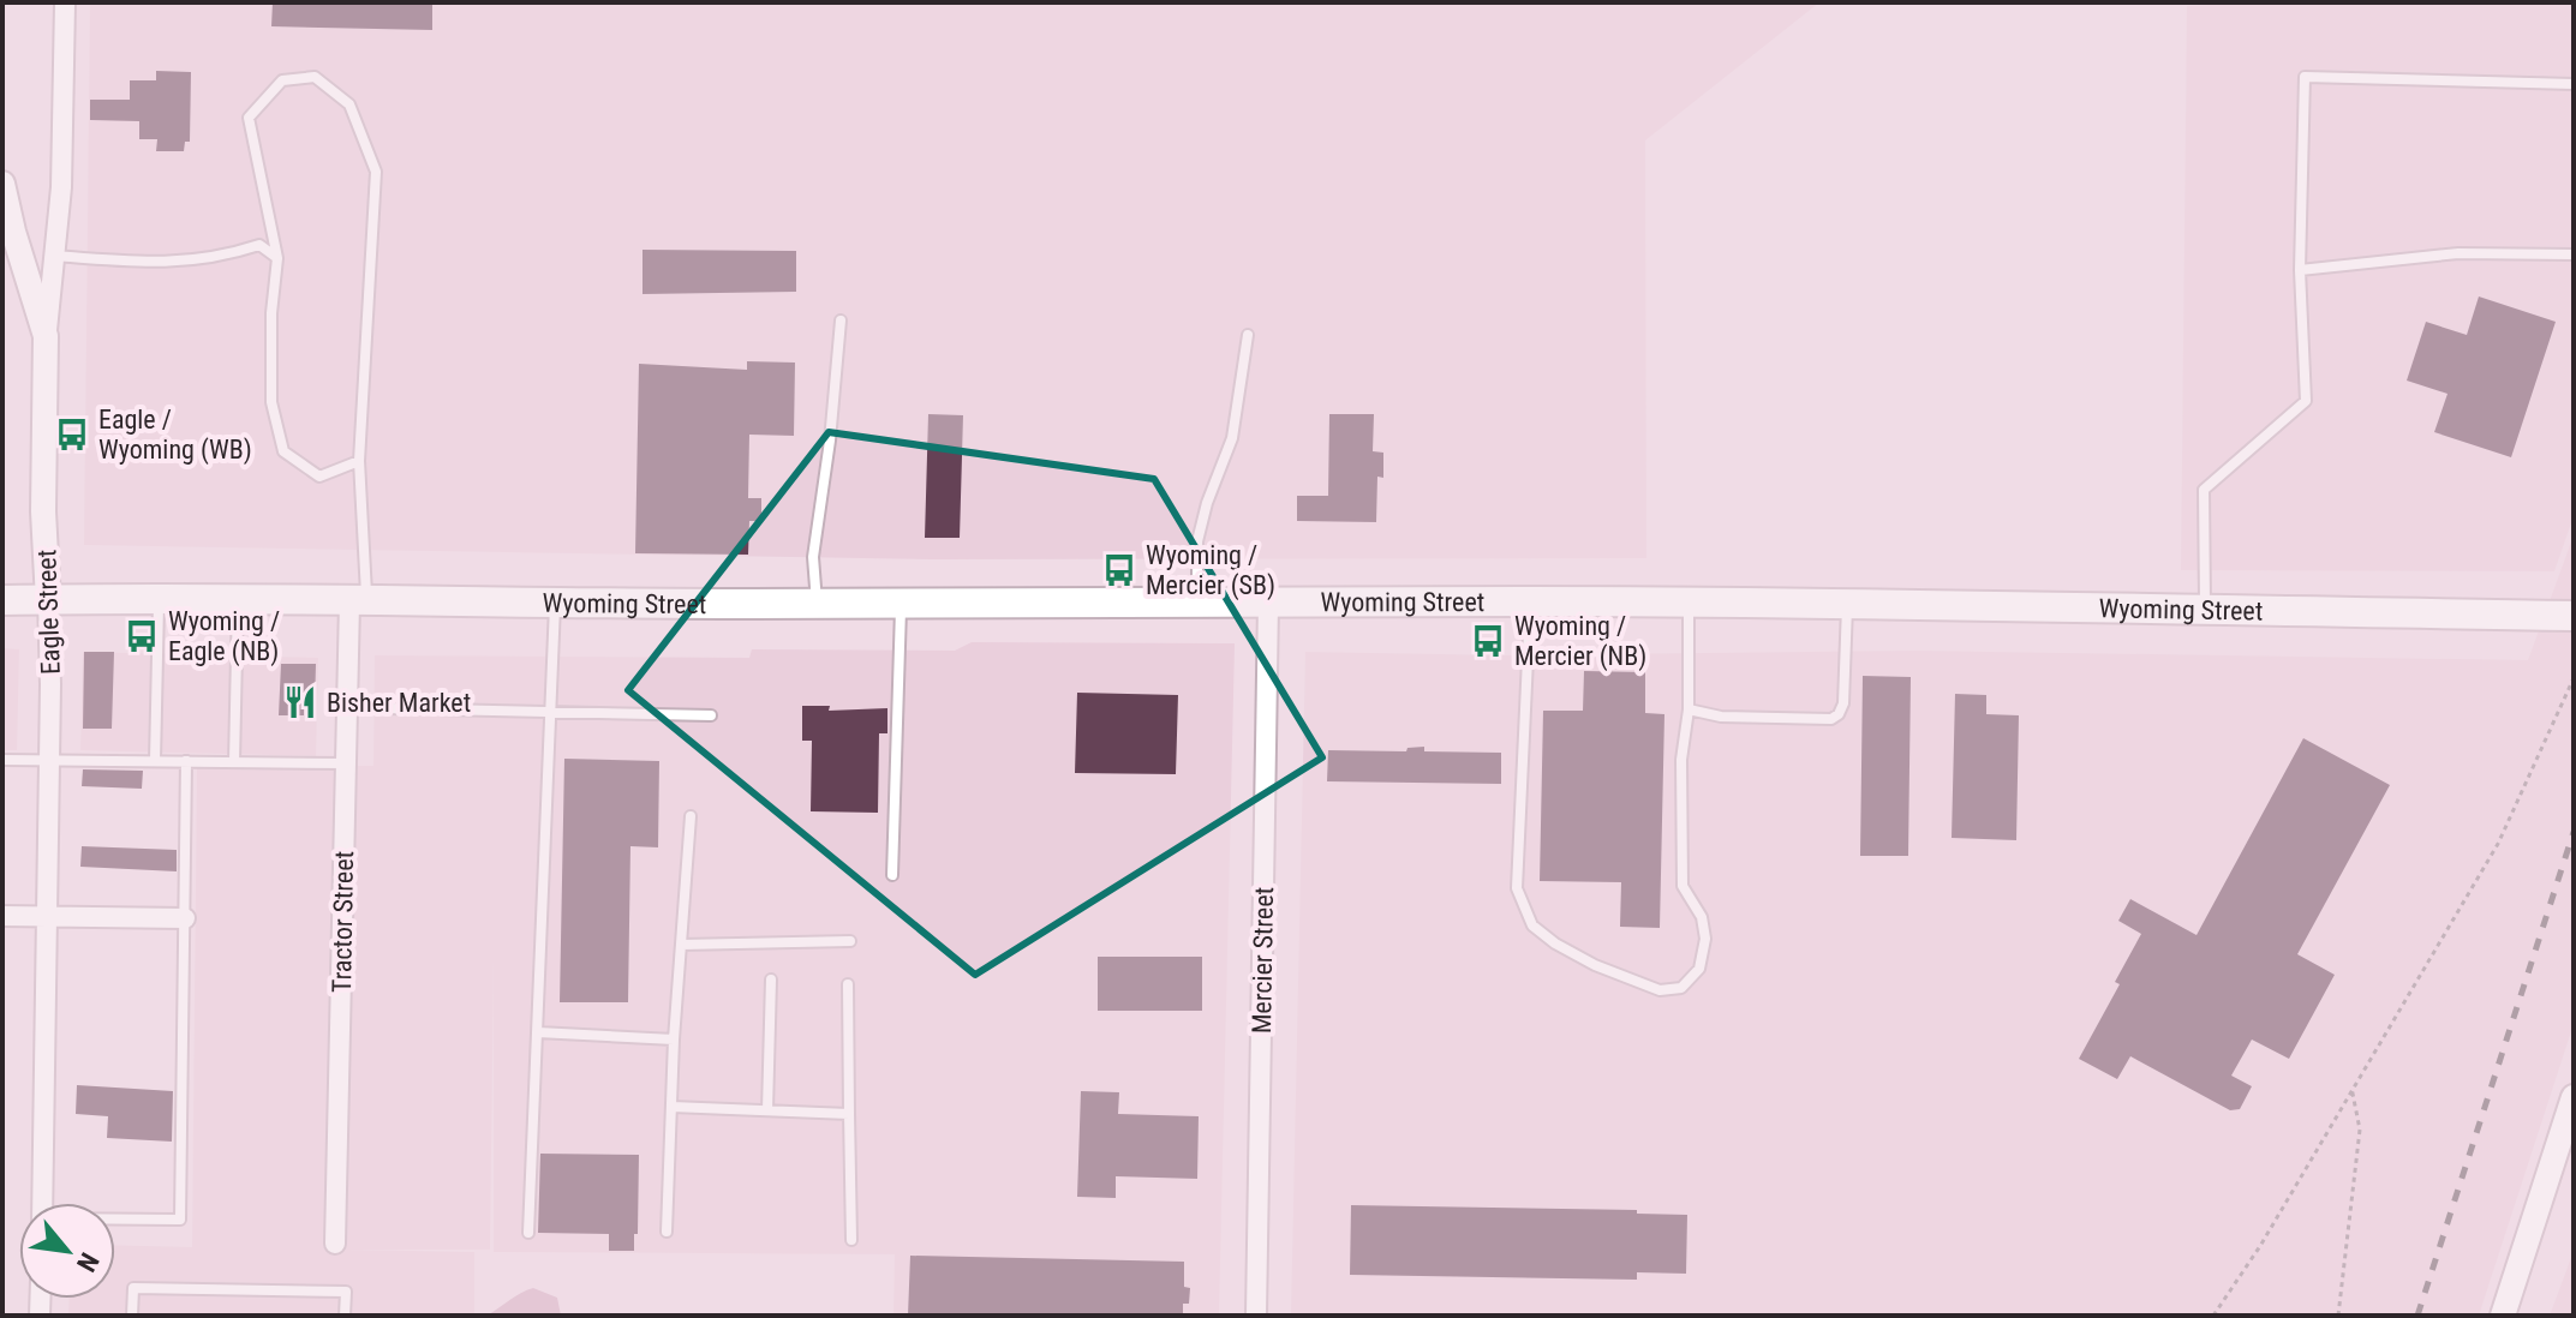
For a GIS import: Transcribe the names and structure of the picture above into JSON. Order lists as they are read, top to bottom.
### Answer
{
  "streets": {
    "main road": ["Wyoming Street"],
    "street": ["Eagle Street", "Tractor Street", "Mercier Street"]
  },
  "crossings": [
    ["Wyoming Street", "Eagle Street"],
    ["Wyoming Street", "Tractor Street"],
    ["Wyoming Street", "Mercier Street"]
  ],
  "places": {
    "bus stop": [
      "Eagle / Wyoming (WB)",
      "Wyoming / Mercier (SB)",
      "Wyoming / Eagle (NB)",
      "Wyoming / Mercier (NB)"
    ],
    "restaurant": ["Bisher Market"]
  },
  "north": "bottom right"
}
